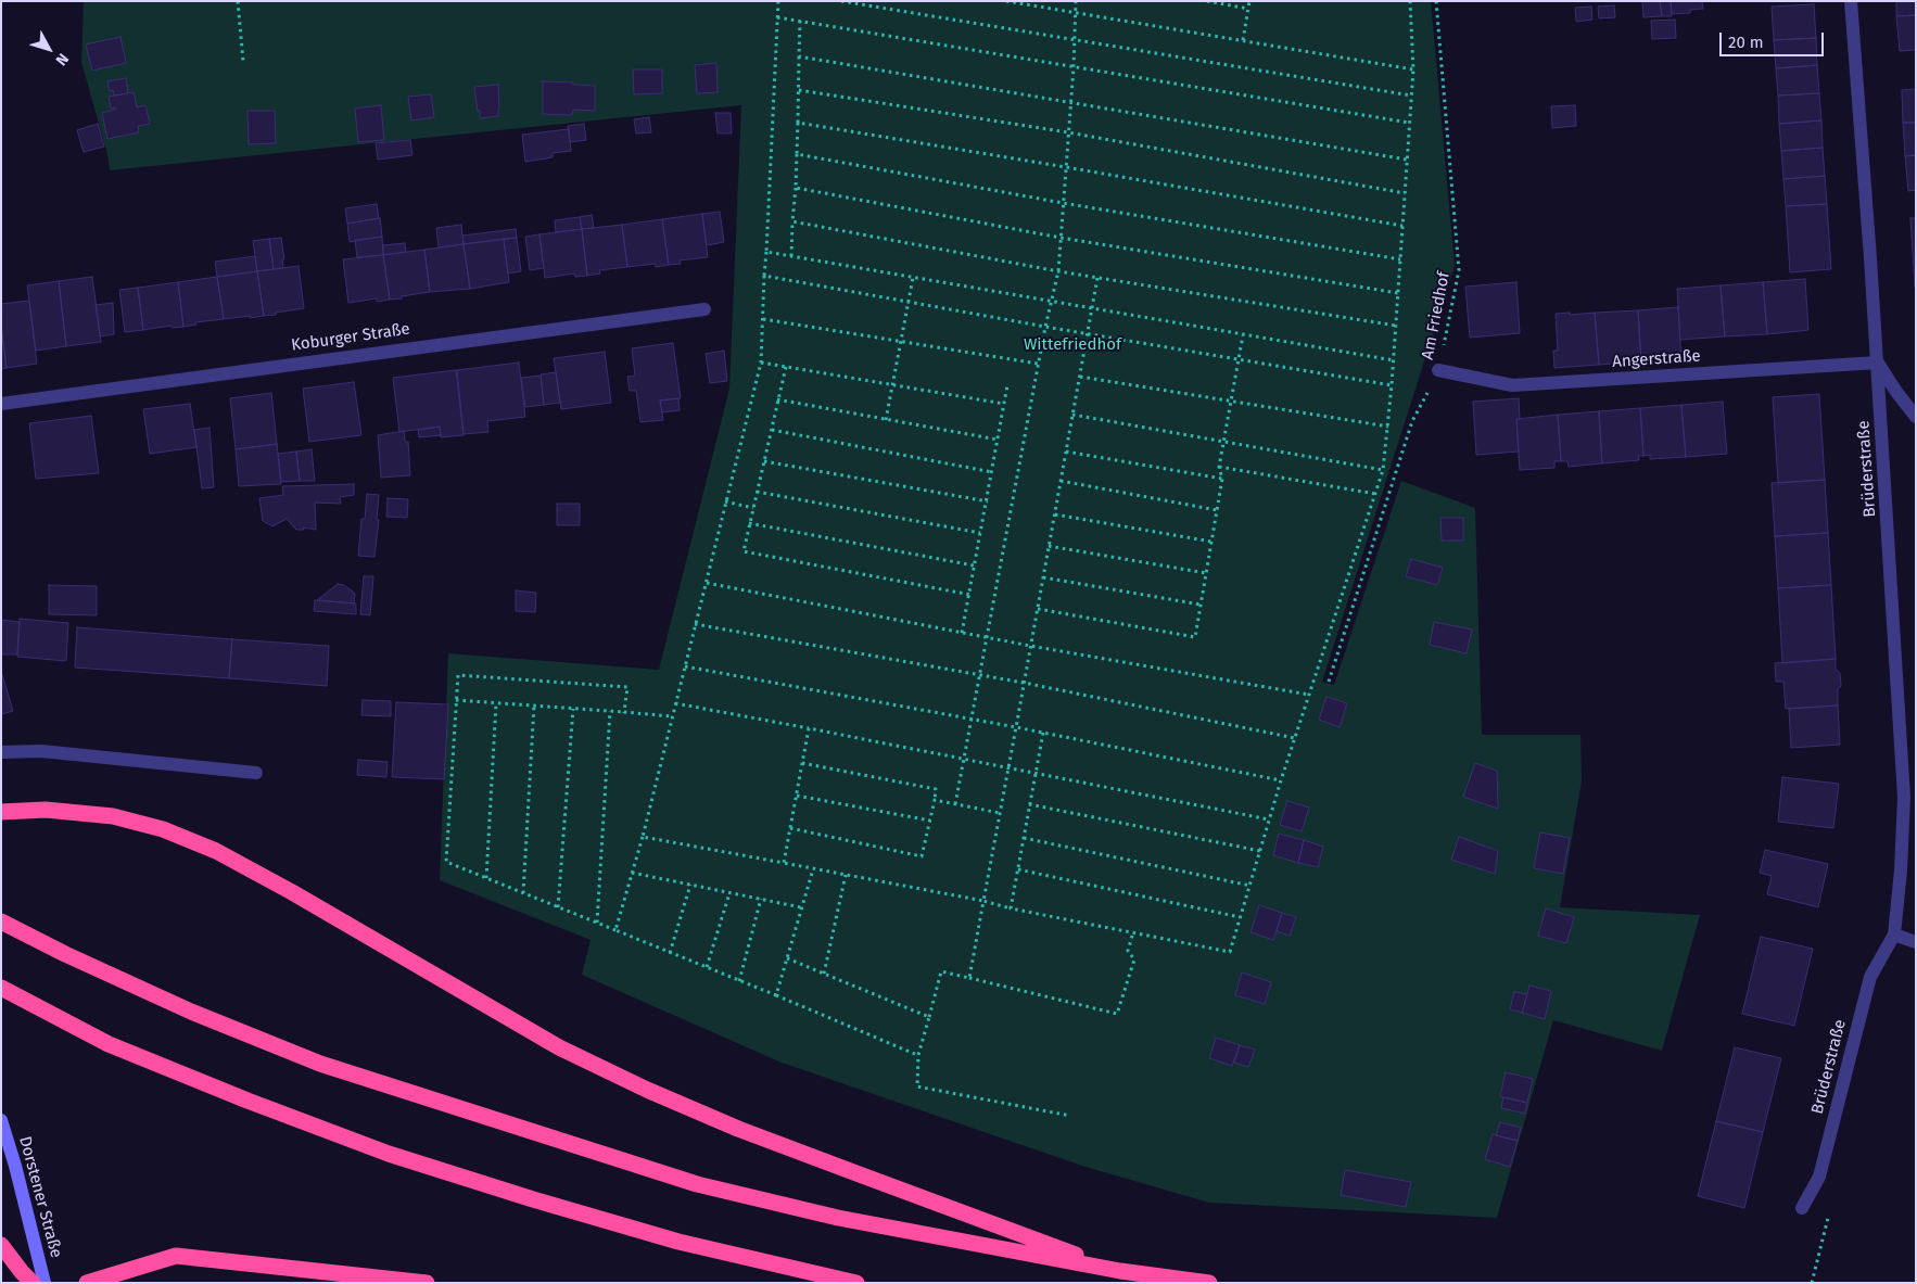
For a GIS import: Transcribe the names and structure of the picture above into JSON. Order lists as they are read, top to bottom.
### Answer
{
  "streets": {
    "main road": ["Dorstener Straße"],
    "street": ["Koburger Straße", "Angerstraße", "Brüderstraße"],
    "path": ["Am Friedhof"]
  },
  "crossings": [
    ["Am Friedhof", "Angerstraße"],
    ["Angerstraße", "Brüderstraße"]
  ],
  "parks": ["Wittefriedhof"],
  "scale_bar": "20 m",
  "north": "bottom right"
}
